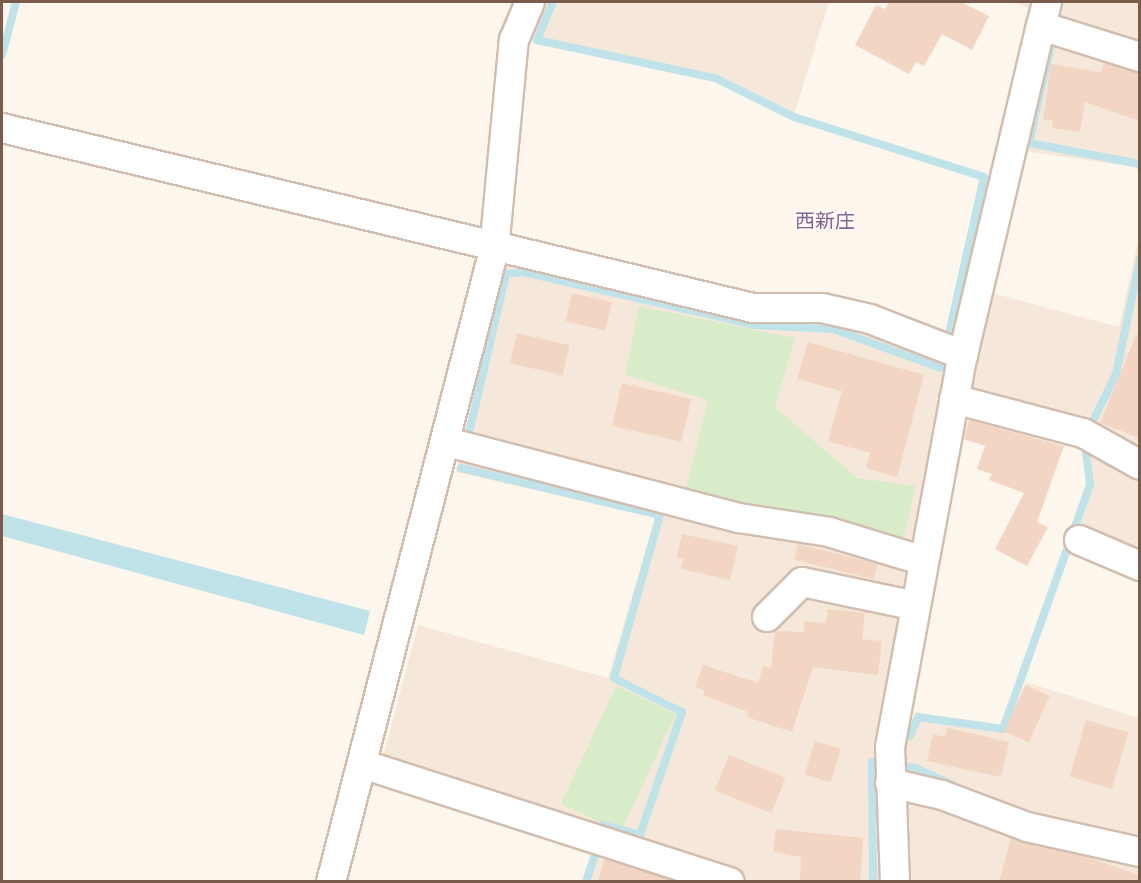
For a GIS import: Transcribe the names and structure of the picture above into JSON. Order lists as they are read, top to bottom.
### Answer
{
  "districts": ["西新庄"]
}
